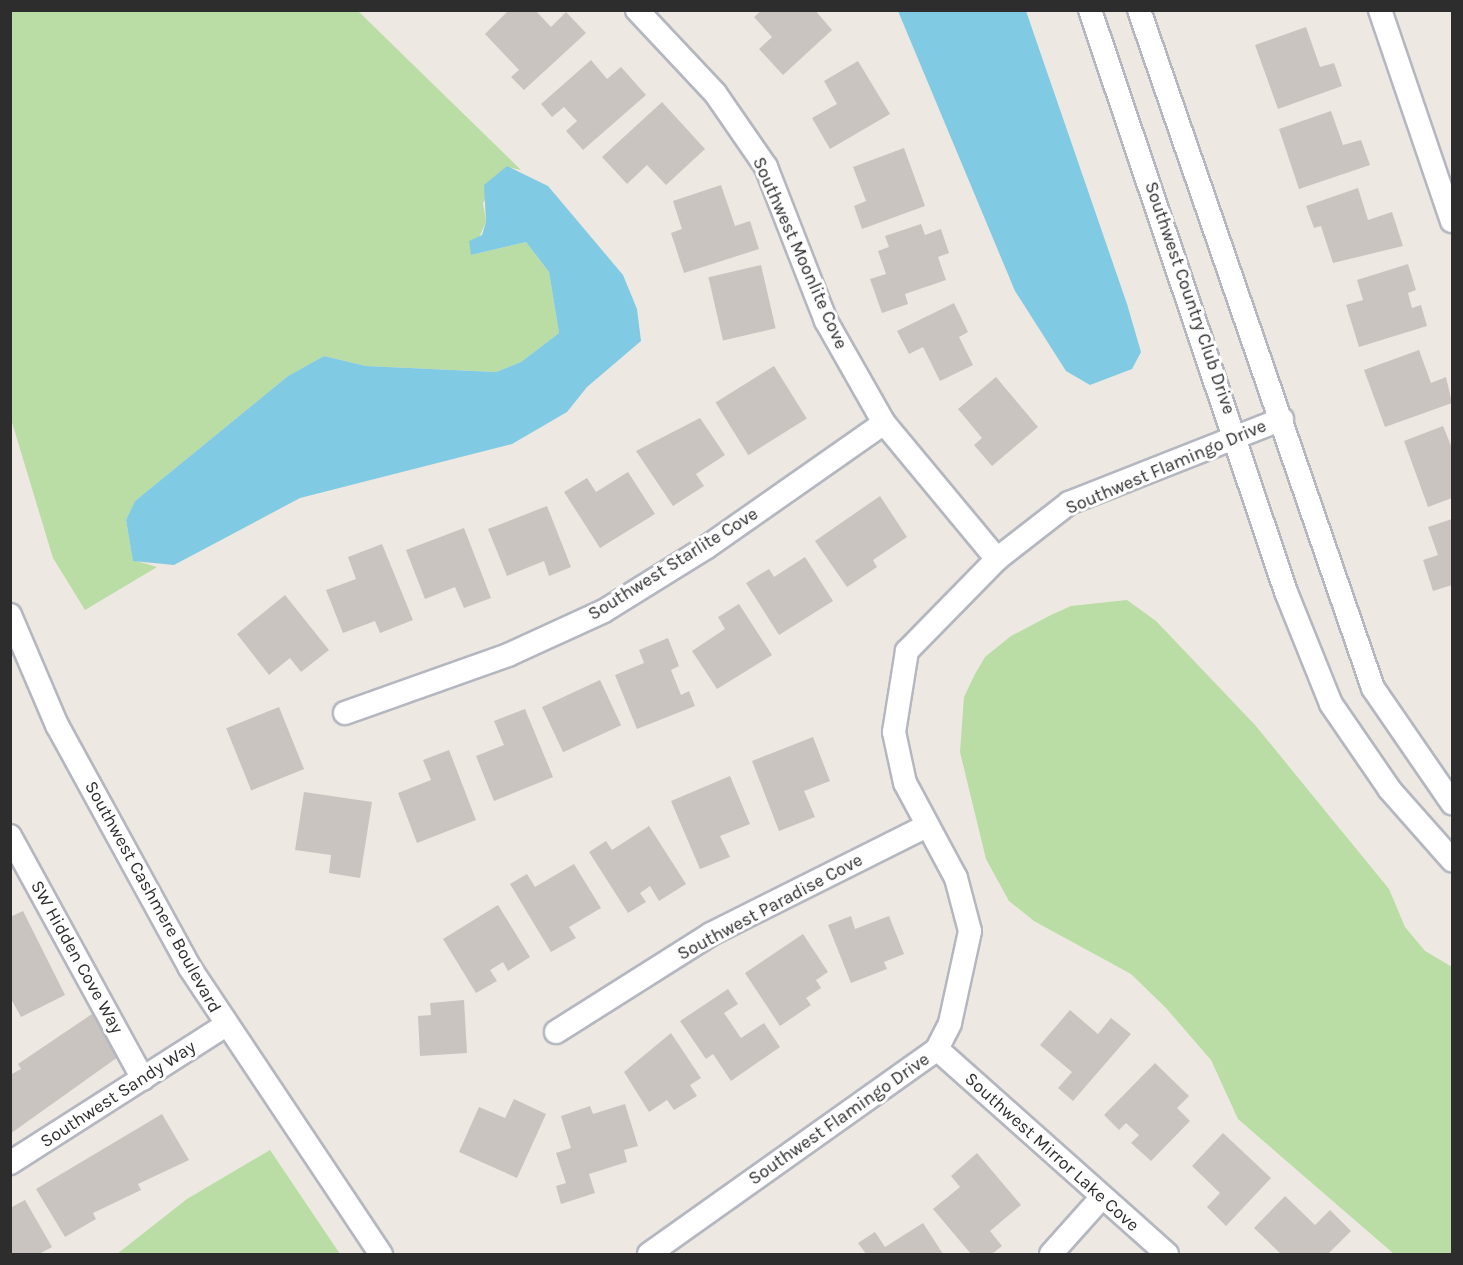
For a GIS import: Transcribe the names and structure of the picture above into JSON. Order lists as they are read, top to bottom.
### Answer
{
  "streets": {
    "street": [
      "Southwest Moonlite Cove",
      "Southwest Country Club Drive",
      "Southwest Flamingo Drive",
      "Southwest Starlite Cove",
      "Southwest Cashmere Boulevard",
      "Southwest Paradise Cove",
      "SW Hidden Cove Way",
      "Southwest Sandy Way",
      "Southwest Mirror Lake Cove"
    ]
  },
  "crossings": [
    ["Southwest Moonlite Cove", "Southwest Flamingo Drive"],
    ["Southwest Moonlite Cove", "Southwest Starlite Cove"],
    ["Southwest Country Club Drive", "Southwest Flamingo Drive"],
    ["Southwest Flamingo Drive", "Southwest Paradise Cove"],
    ["Southwest Flamingo Drive", "Southwest Mirror Lake Cove"],
    ["Southwest Cashmere Boulevard", "Southwest Sandy Way"],
    ["SW Hidden Cove Way", "Southwest Sandy Way"]
  ]
}
